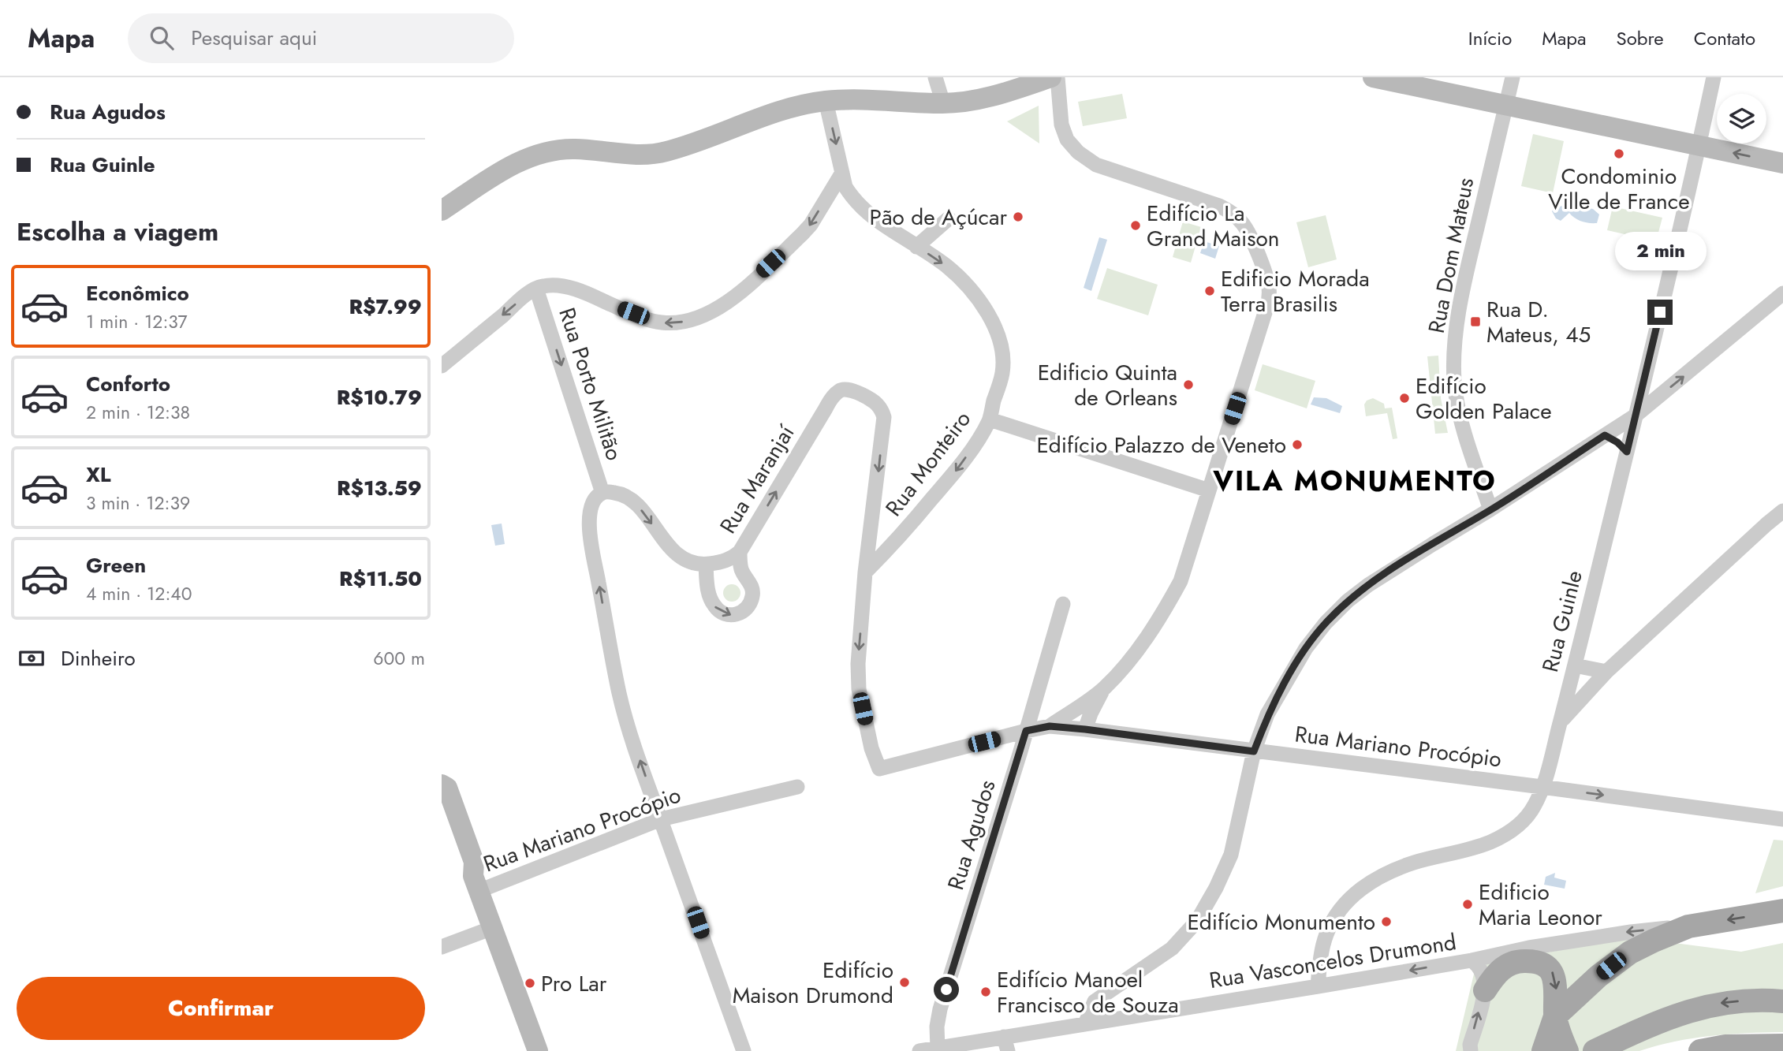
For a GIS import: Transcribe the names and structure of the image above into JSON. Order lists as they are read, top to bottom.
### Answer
{
  "streets": {
    "street": [
      "Rua Dom Mateus",
      "Rua Porto Militão",
      "Rua Monteiro",
      "Rua Maranjaí",
      "Rua Guinle",
      "Rua Mariano Procópio",
      "Rua Agudos",
      "Rua Vasconcelos Drumond"
    ]
  },
  "crossings": [
    ["Rua Monteiro", "Rua Maranjaí"],
    ["Rua Maranjaí", "Rua Mariano Procópio"],
    ["Rua Guinle", "Rua Mariano Procópio"],
    ["Rua Guinle", "Rua Vasconcelos Drumond"],
    ["Rua Mariano Procópio", "Rua Agudos"],
    ["Rua Agudos", "Rua Vasconcelos Drumond"]
  ],
  "one_way": ["Rua Porto Militão", "Rua Monteiro", "Rua Vasconcelos Drumond"],
  "districts": ["VILA MONUMENTO"],
  "places": {
    "other": [
      "Condominio Ville de France",
      "Pão de Açúcar",
      "Edifício La Grand Maison",
      "Edificio Morada Terra Brasilis",
      "Edificio Quinta de Orleans",
      "Edifício Golden Palace",
      "Edifício Palazzo de Veneto",
      "Edificio Maria Leonor",
      "Edifício Monumento",
      "Edifício Maison Drumond",
      "Pro Lar",
      "Edifício Manoel Francisco de Souza"
    ],
    "transit": ["Rua D. Mateus, 45"]
  },
  "page": {
    "header": "Mapa",
    "search": "Pesquisar aqui",
    "nav": [
      "Início",
      "Mapa",
      "Sobre",
      "Contato"
    ],
    "banner": ["Rua Agudos", "Rua Guinle"],
    "heading": "Escolha a viagem",
    "bubble": "2 min",
    "list": [
      {
        "name": "Econômico",
        "note": "1 min · 12:37",
        "value": "R$7.99"
      },
      {
        "name": "Conforto",
        "note": "2 min · 12:38",
        "value": "R$10.79"
      },
      {
        "name": "XL",
        "note": "3 min · 12:39",
        "value": "R$13.59"
      },
      {
        "name": "Green",
        "note": "4 min · 12:40",
        "value": "R$11.50"
      }
    ],
    "pay": ["Dinheiro", "600 m"],
    "buttons": "Confirmar"
  }
}
